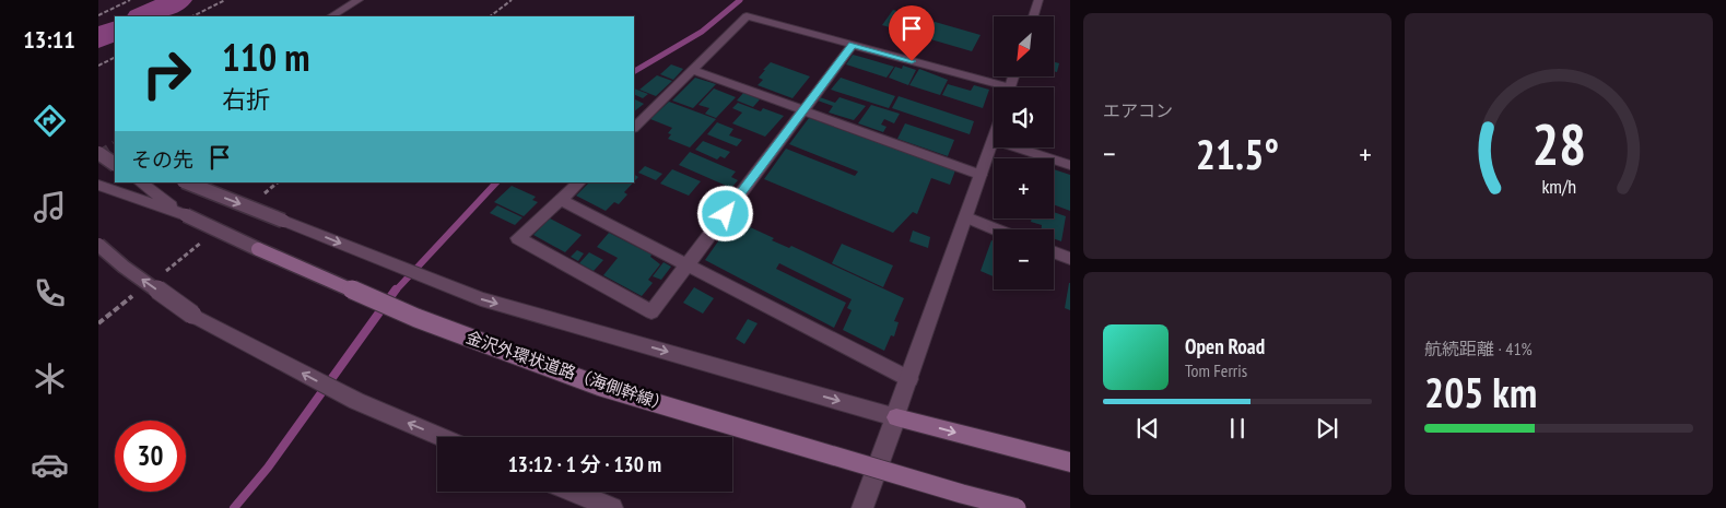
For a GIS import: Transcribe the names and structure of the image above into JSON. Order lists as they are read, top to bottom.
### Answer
{
  "streets": {
    "main road": ["金沢外環状道路（海側幹線）"]
  },
  "north": "bottom left",
  "page": {
    "tabs": "13:11",
    "tile": [
      "エアコン",
      ["航続距離 · 41%", "205 km"]
    ],
    "map_buttons": ["+", "−"],
    "turn": ["110 m", "右折"],
    "then": "その先",
    "heat": ["−", "21.5°", "+"],
    "song": ["Open Road", "Tom Ferris"],
    "limit": "30",
    "trip": "13:12 · 1 分 · 130 m",
    "gauge": ["28", "km/h"]
  }
}
